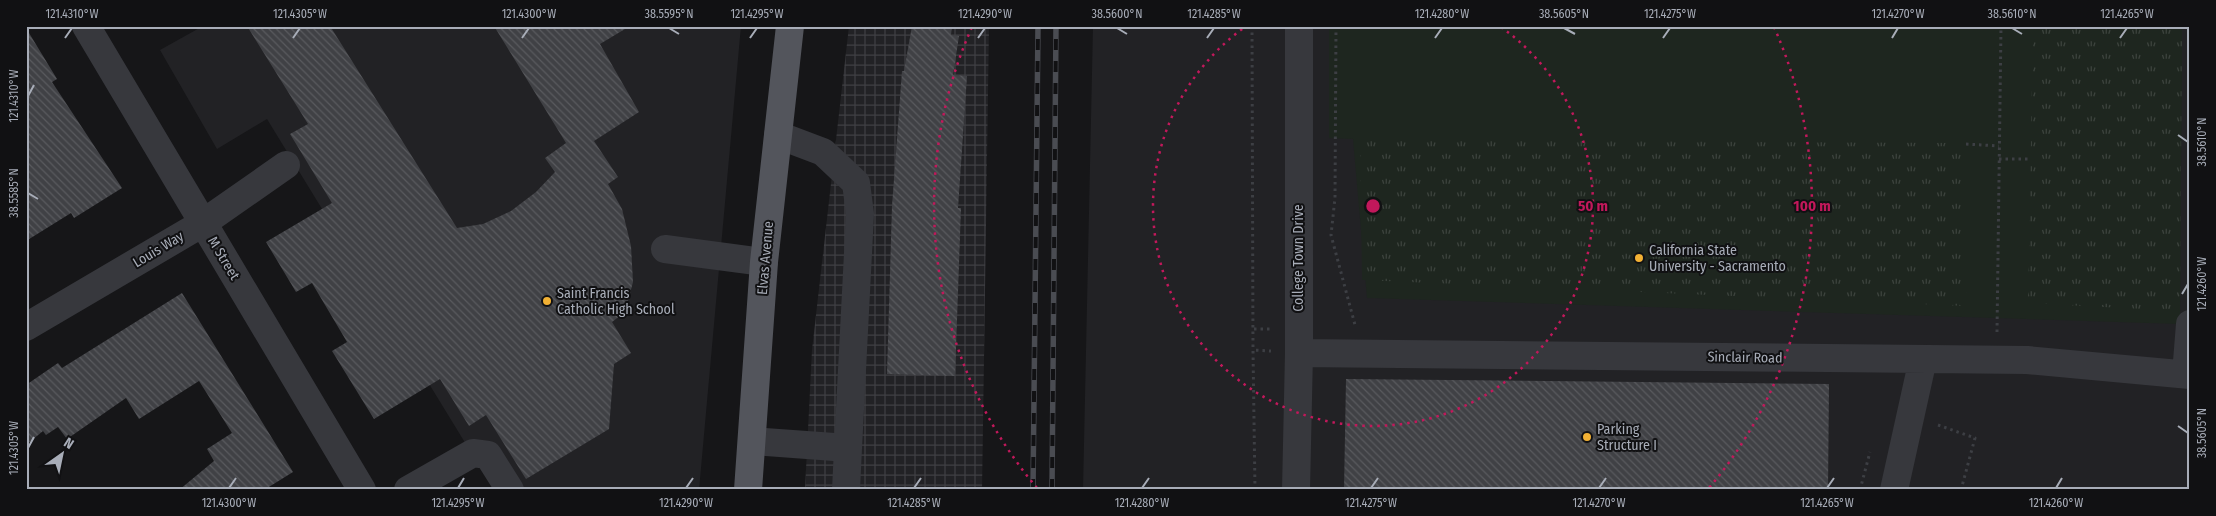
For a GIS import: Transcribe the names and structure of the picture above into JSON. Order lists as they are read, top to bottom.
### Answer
{
  "streets": {
    "main road": ["Elvas Avenue"],
    "street": [
      "Louis Way",
      "M Street",
      "College Town Drive",
      "Sinclair Road"
    ]
  },
  "crossings": [
    ["Louis Way", "M Street"],
    ["College Town Drive", "Sinclair Road"]
  ],
  "places": ["California State University - Sacramento", "Saint Francis Catholic High School", "Parking Structure I"],
  "north": "top right",
  "coordinates": [
    "121.4310°W",
    "121.4305°W",
    "121.4300°W",
    "38.5595°N",
    "121.4295°W",
    "121.4290°W",
    "38.5600°N",
    "121.4285°W",
    "121.4280°W",
    "38.5605°N",
    "121.4275°W",
    "121.4270°W",
    "38.5610°N",
    "121.4265°W",
    "38.5585°N",
    "121.4260°W"
  ],
  "rings": ["50 m", "100 m"]
}
